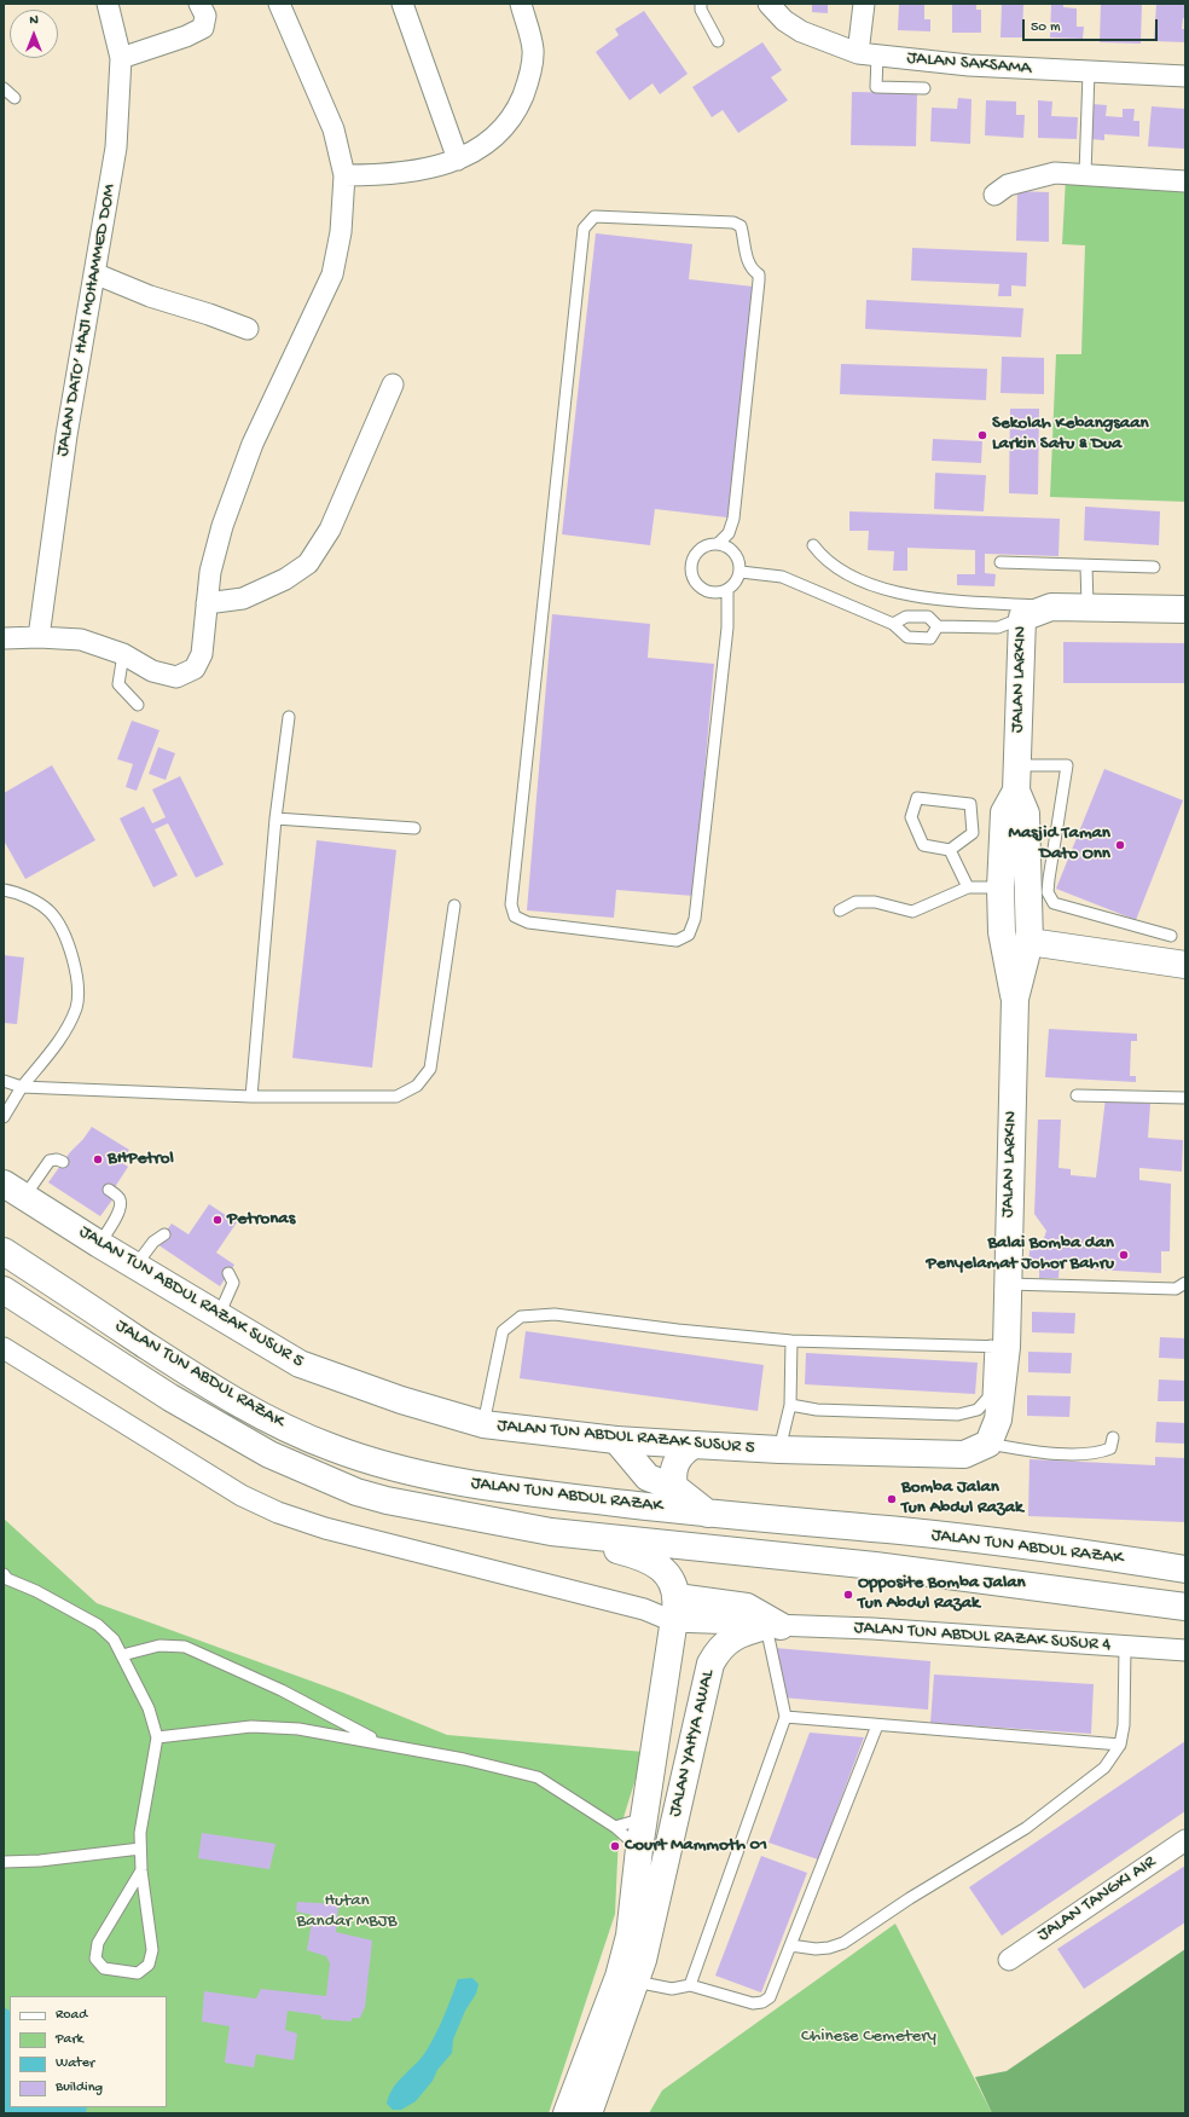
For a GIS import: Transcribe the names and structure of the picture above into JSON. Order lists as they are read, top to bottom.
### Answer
{
  "streets": {
    "main road": [
      "JALAN LARKIN",
      "JALAN TUN ABDUL RAZAK SUSUR 5",
      "JALAN TUN ABDUL RAZAK",
      "JALAN YAHYA AWAL"
    ],
    "street": [
      "JALAN SAKSAMA",
      "JALAN DATO’ HAJI MOHAMMED DOM",
      "JALAN TUN ABDUL RAZAK SUSUR 4",
      "JALAN TANGKI AIR"
    ]
  },
  "crossings": [
    ["JALAN LARKIN", "JALAN TUN ABDUL RAZAK SUSUR 5"],
    ["JALAN TUN ABDUL RAZAK SUSUR 4", "JALAN YAHYA AWAL"]
  ],
  "parks": ["Hutan Bandar MBJB", "Chinese Cemetery"],
  "places": [
    "Sekolah Kebangsaan Larkin Satu & Dua",
    "Masjid Taman Dato Onn",
    "BHPetrol",
    "Petronas",
    "Balai Bomba dan Penyelamat Johor Bahru",
    "Bomba Jalan Tun Abdul Razak",
    "Opposite Bomba Jalan Tun Abdul Razak",
    "Court Mammoth 01"
  ],
  "legend": [
    "Road",
    "Park",
    "Water",
    "Building"
  ],
  "scale_bar": "50 m",
  "north": "top"
}
